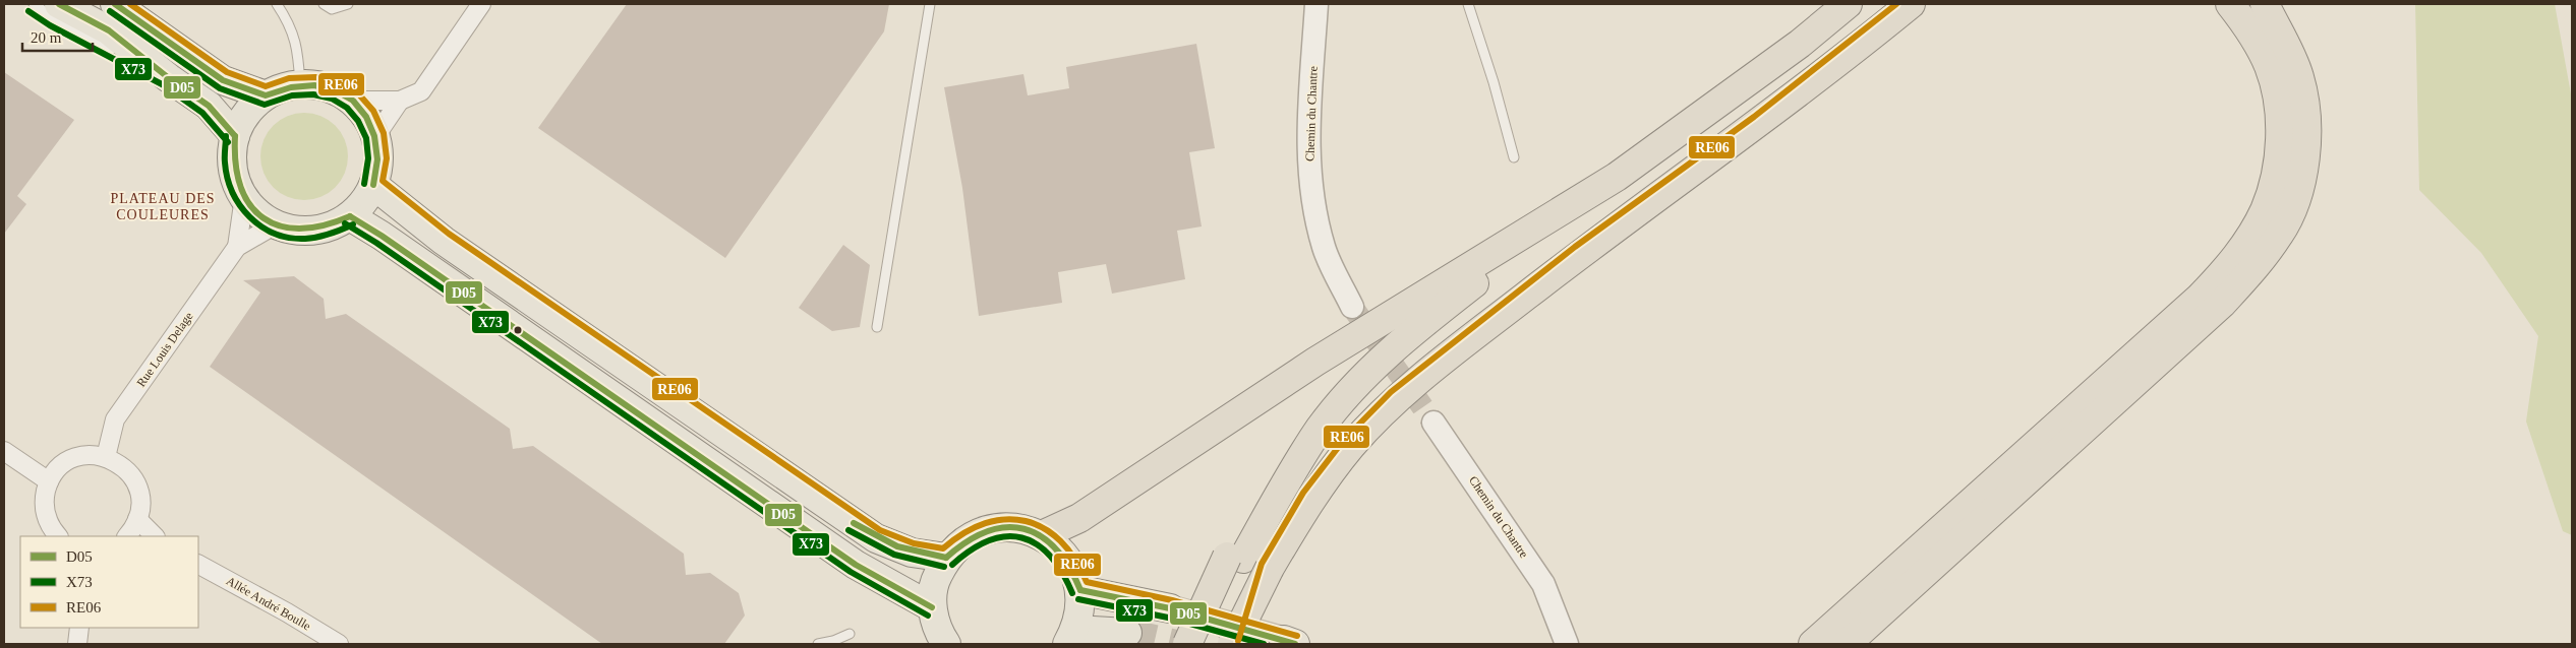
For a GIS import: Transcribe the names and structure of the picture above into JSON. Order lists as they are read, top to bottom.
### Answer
{
  "streets": {
    "street": ["Chemin du Chantre", "Rue Louis Delage", "Allée André Boulle"]
  },
  "districts": ["PLATEAU DES COULEURES"],
  "lines": ["transit line D05", "transit line RE06", "transit line X73"],
  "legend": ["D05", "X73", "RE06"],
  "scale_bar": "20 m"
}
